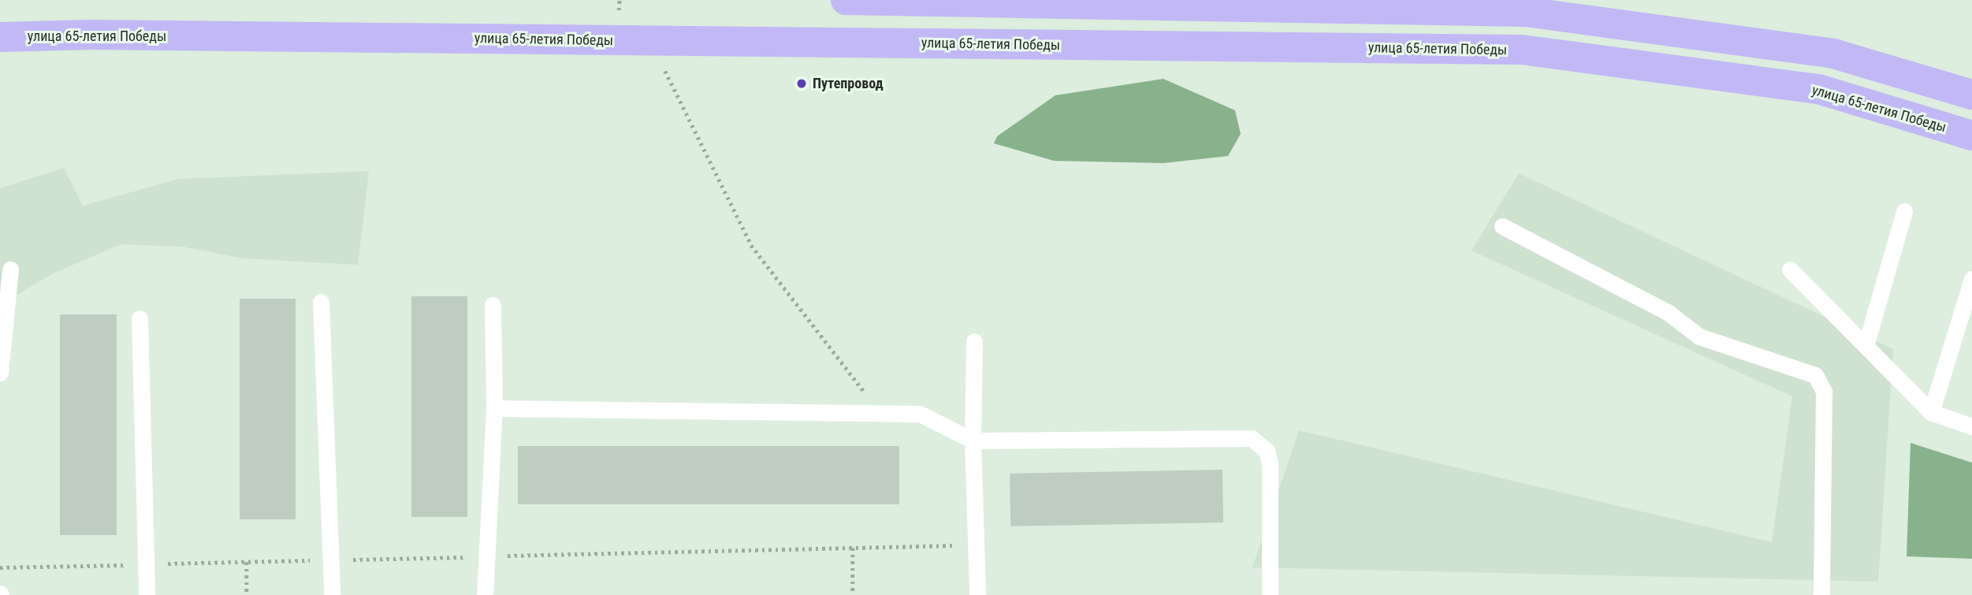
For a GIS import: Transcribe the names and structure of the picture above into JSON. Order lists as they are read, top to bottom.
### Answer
{
  "streets": {
    "main road": ["улица 65-летия Победы"]
  },
  "places": ["Путепровод"]
}
